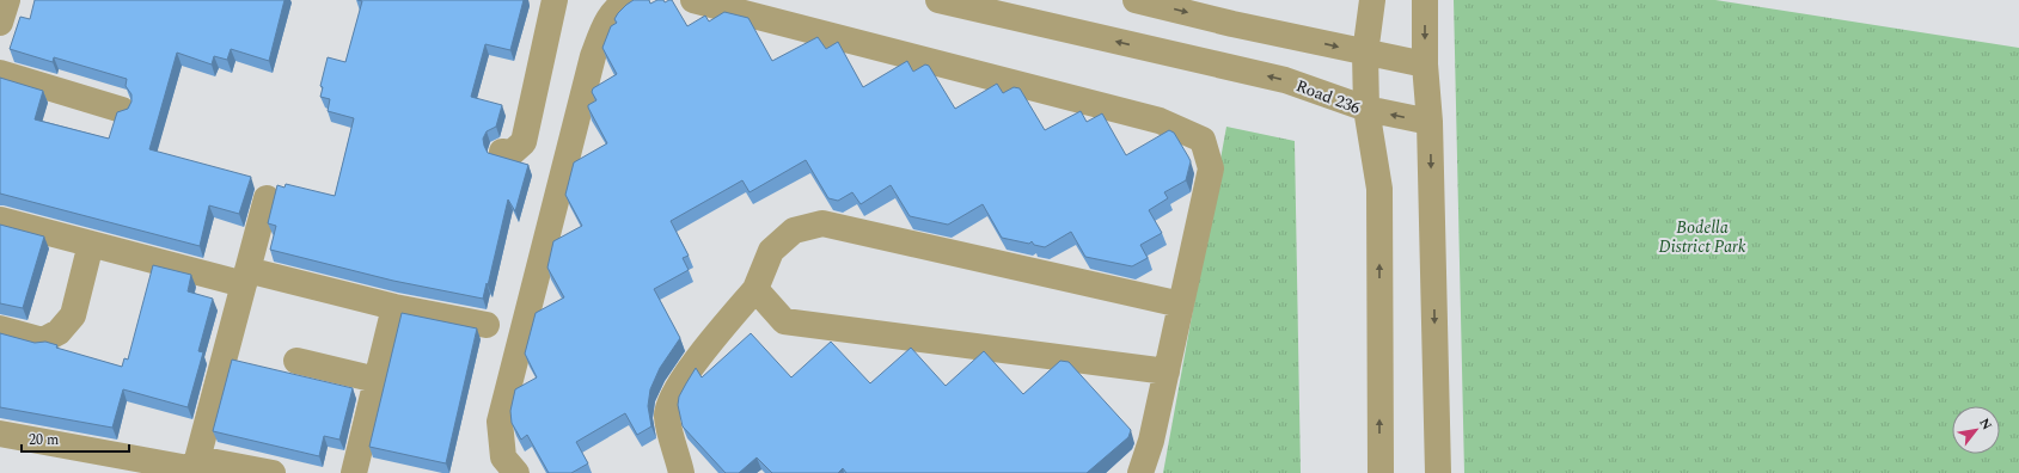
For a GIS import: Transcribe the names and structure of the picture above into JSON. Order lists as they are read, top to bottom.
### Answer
{
  "streets": {
    "street": ["Road 236"]
  },
  "one_way": ["Road 236"],
  "parks": ["Bodella District Park"],
  "scale_bar": "20 m",
  "north": "top right"
}
